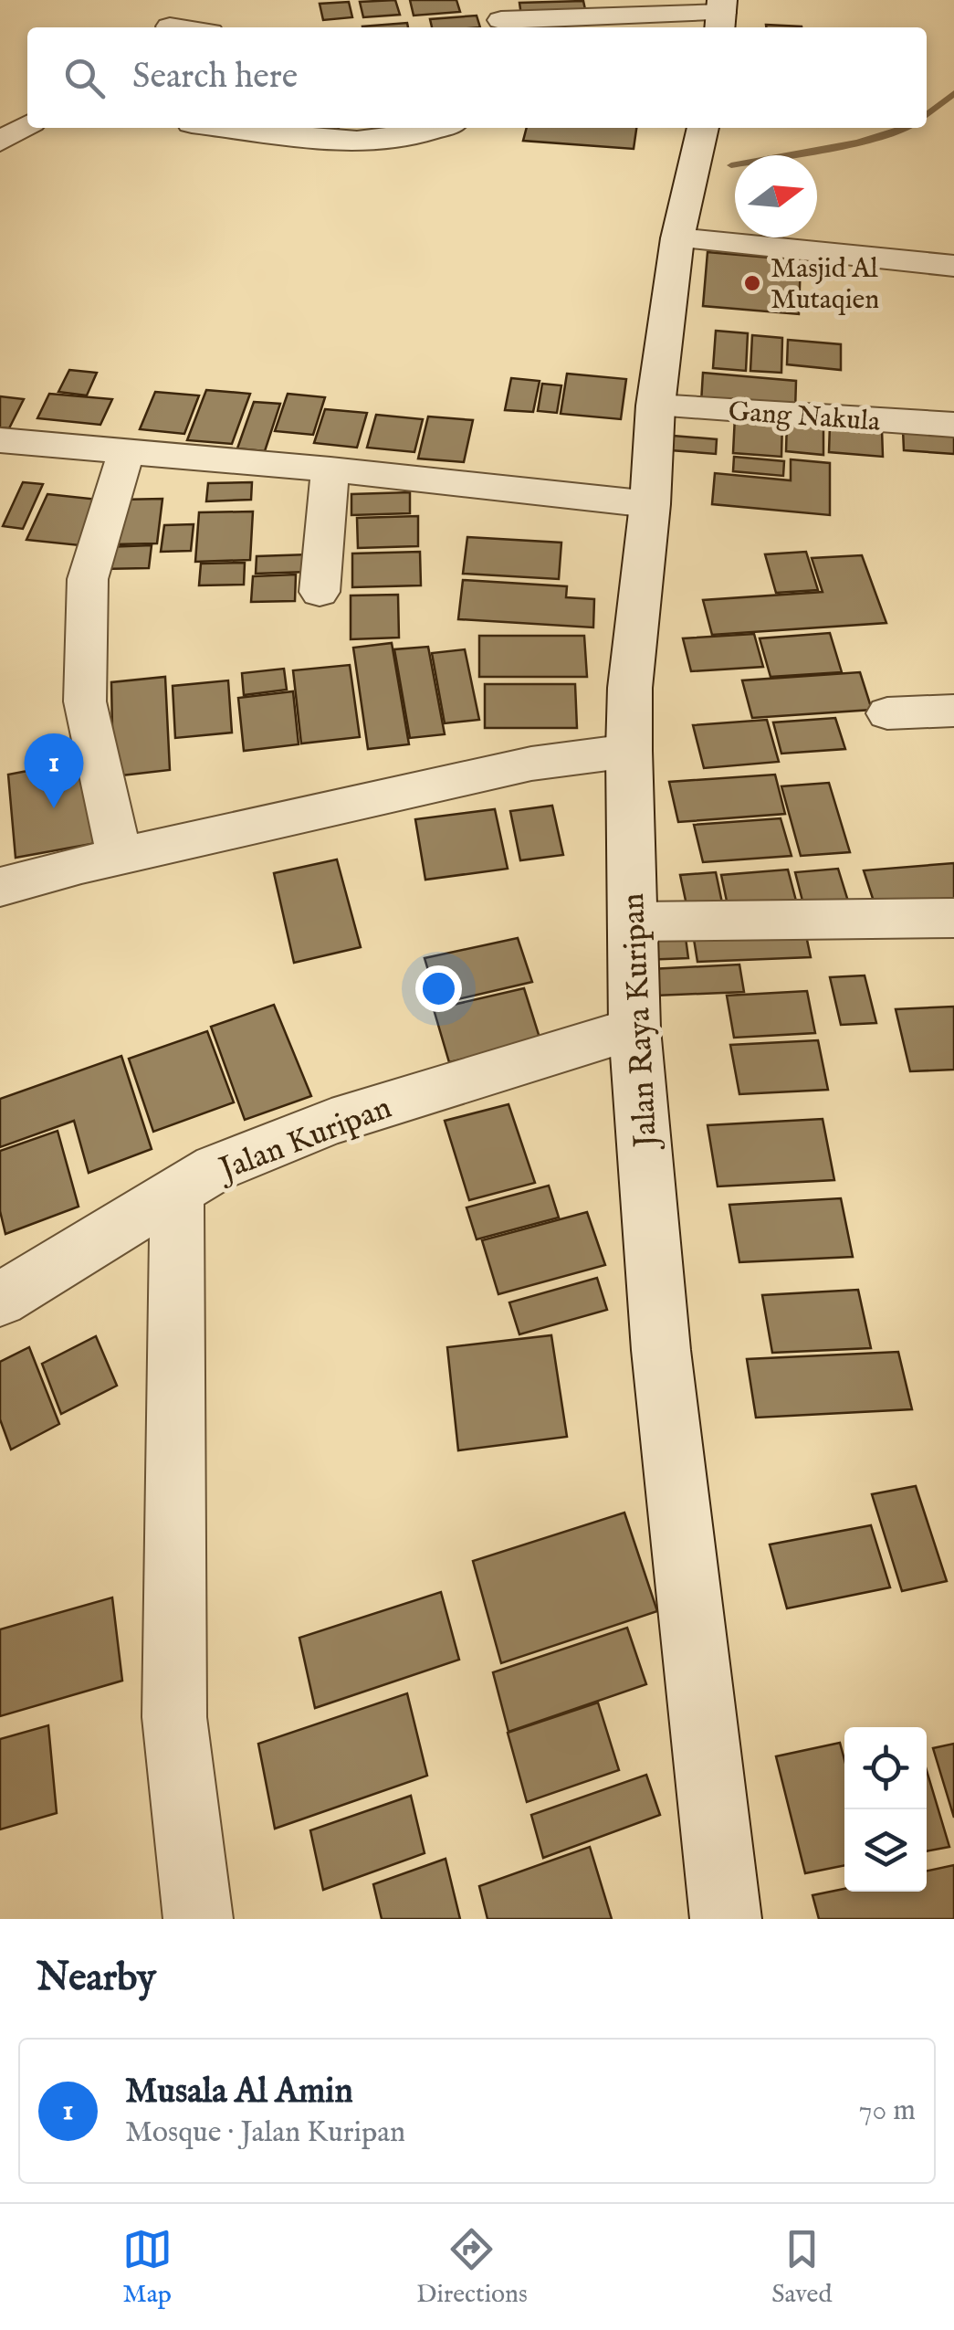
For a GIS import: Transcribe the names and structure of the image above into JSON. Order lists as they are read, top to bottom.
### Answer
{
  "streets": {
    "street": ["Gang Nakula", "Jalan Raya Kuripan", "Jalan Kuripan"]
  },
  "crossings": [
    ["Gang Nakula", "Jalan Raya Kuripan"],
    ["Jalan Raya Kuripan", "Jalan Kuripan"]
  ],
  "places": ["Masjid Al Mutaqien"],
  "north": "right",
  "page": {
    "search": "Search here",
    "pins": "1",
    "heading": "Nearby",
    "list": [
      {
        "mark": "1",
        "name": "Musala Al Amin",
        "note": "Mosque · Jalan Kuripan",
        "value": "70 m"
      }
    ],
    "nav": ["Map", "Directions", "Saved"]
  }
}
